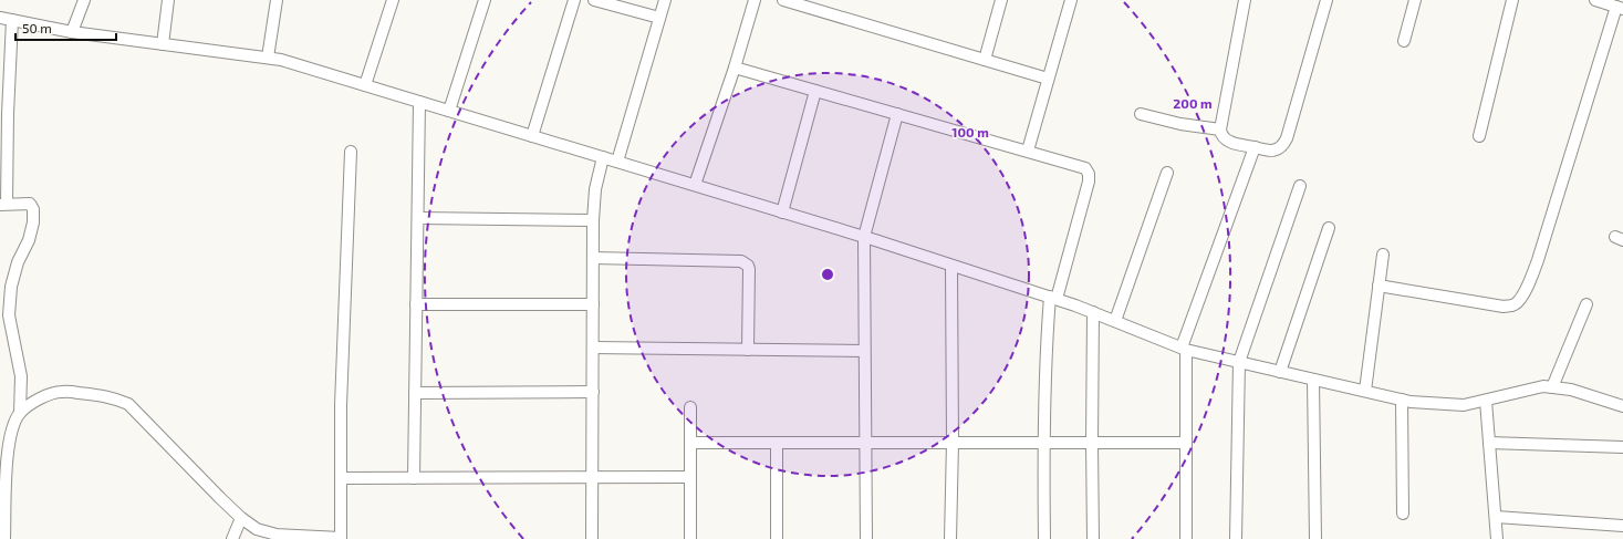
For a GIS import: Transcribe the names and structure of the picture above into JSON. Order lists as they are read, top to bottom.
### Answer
{
  "scale_bar": "50 m",
  "rings": ["200 m", "100 m"]
}
